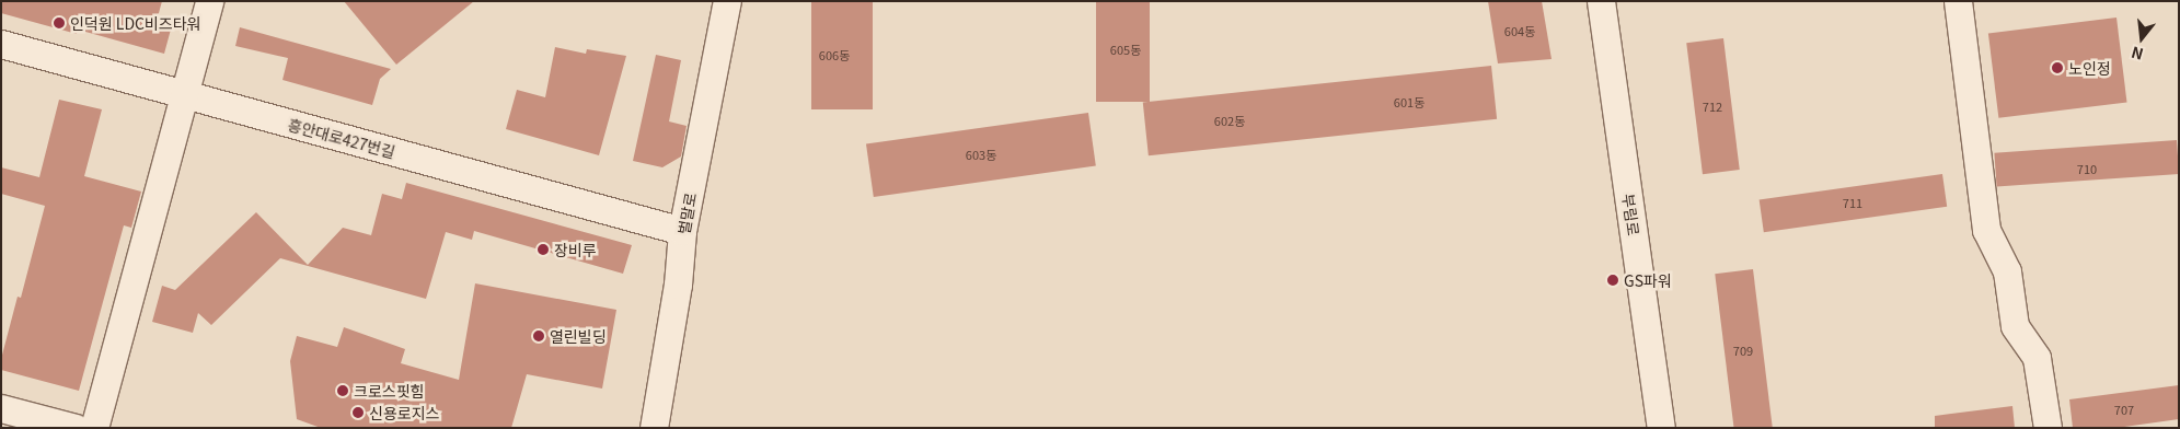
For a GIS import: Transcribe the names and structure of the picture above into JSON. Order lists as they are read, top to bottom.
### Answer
{
  "streets": {
    "street": ["흥안대로427번길", "벌말로", "부림로"]
  },
  "crossings": [
    ["흥안대로427번길", "벌말로"]
  ],
  "places": [
    "인덕원 LDC비즈타워",
    "노인정",
    "장비루",
    "GS파워",
    "열린빌딩",
    "크로스핏힘",
    "신용로지스"
  ],
  "house_numbers": [
    "604동",
    "605동",
    "606동",
    "601동",
    "712",
    "602동",
    "603동",
    "710",
    "711",
    "709",
    "707"
  ],
  "north": "bottom"
}
